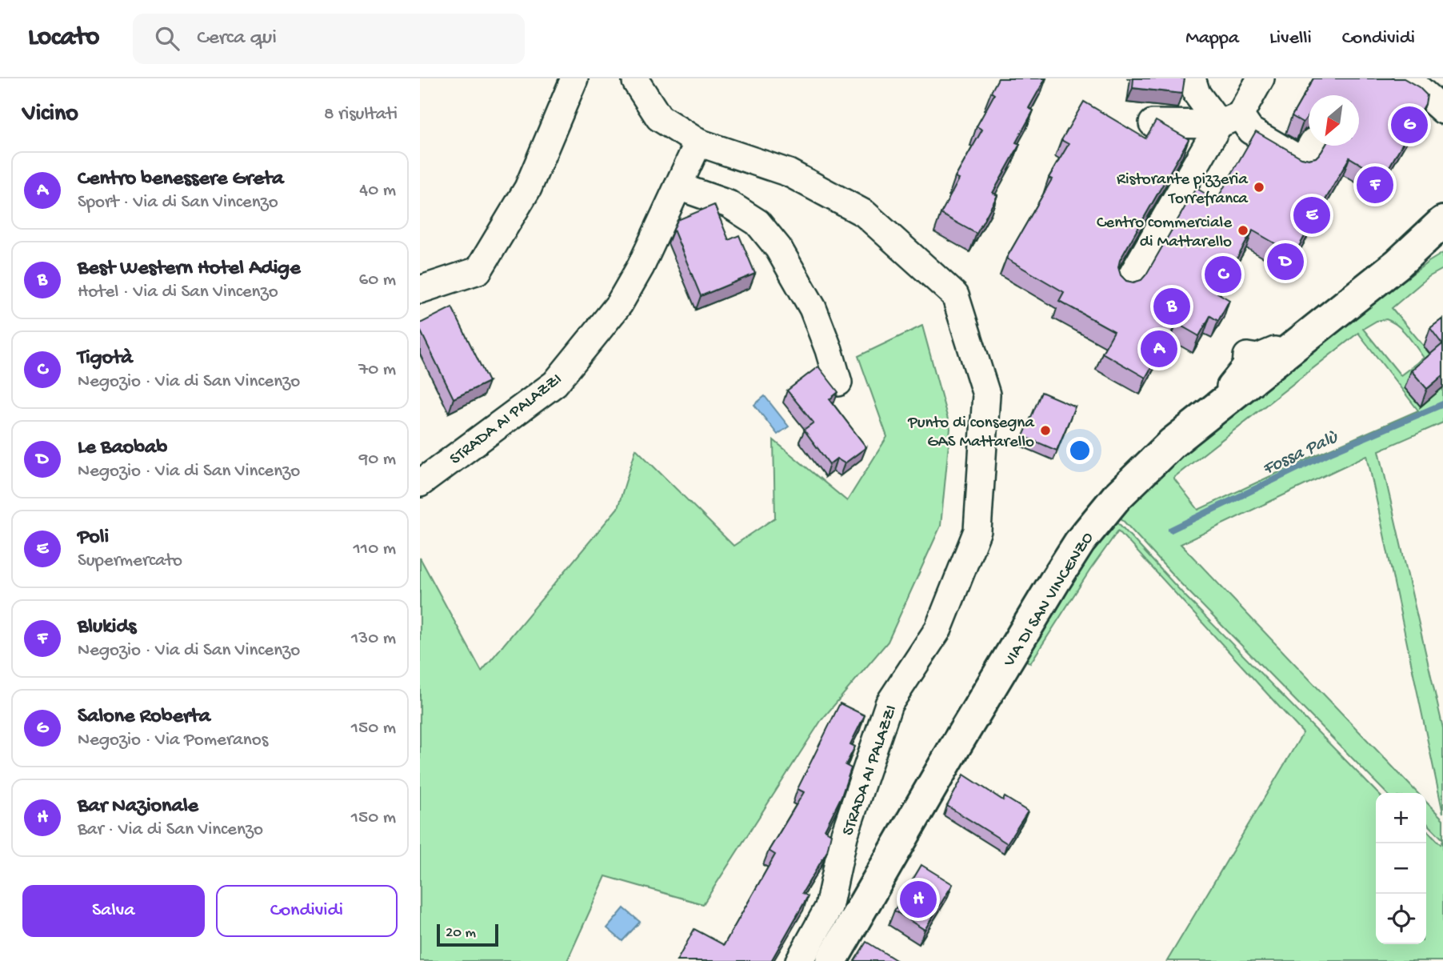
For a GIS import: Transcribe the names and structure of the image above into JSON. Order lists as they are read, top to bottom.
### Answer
{
  "streets": {
    "main road": ["VIA DI SAN VINCENZO"],
    "street": ["STRADA AI PALAZZI"]
  },
  "water": ["Fossa Palù"],
  "places": ["Ristorante pizzeria Torrefranca", "Centro commerciale di Mattarello", "Punto di consegna GAS Mattarello"],
  "scale_bar": "20 m",
  "north": "bottom left",
  "page": {
    "header": "Locato",
    "search": "Cerca qui",
    "nav": ["Mappa", "Livelli", "Condividi"],
    "heading": ["Vicino", "8 risultati"],
    "pins": [
      "G",
      "F",
      "E",
      "D",
      "C",
      "B",
      "A",
      "H"
    ],
    "list": [
      {
        "mark": "A",
        "name": "Centro benessere Greta",
        "note": "Sport · Via di San Vincenzo",
        "value": "40 m"
      },
      {
        "mark": "B",
        "name": "Best Western Hotel Adige",
        "note": "Hotel · Via di San Vincenzo",
        "value": "60 m"
      },
      {
        "mark": "C",
        "name": "Tigotà",
        "note": "Negozio · Via di San Vincenzo",
        "value": "70 m"
      },
      {
        "mark": "D",
        "name": "Le Baobab",
        "note": "Negozio · Via di San Vincenzo",
        "value": "90 m"
      },
      {
        "mark": "E",
        "name": "Poli",
        "note": "Supermercato",
        "value": "110 m"
      },
      {
        "mark": "F",
        "name": "Blukids",
        "note": "Negozio · Via di San Vincenzo",
        "value": "130 m"
      },
      {
        "mark": "G",
        "name": "Salone Roberta",
        "note": "Negozio · Via Pomeranos",
        "value": "150 m"
      },
      {
        "mark": "H",
        "name": "Bar Nazionale",
        "note": "Bar · Via di San Vincenzo",
        "value": "150 m"
      }
    ],
    "map_buttons": ["+", "−"],
    "buttons": ["Salva", "Condividi"],
    "scale": "20 m"
  }
}
